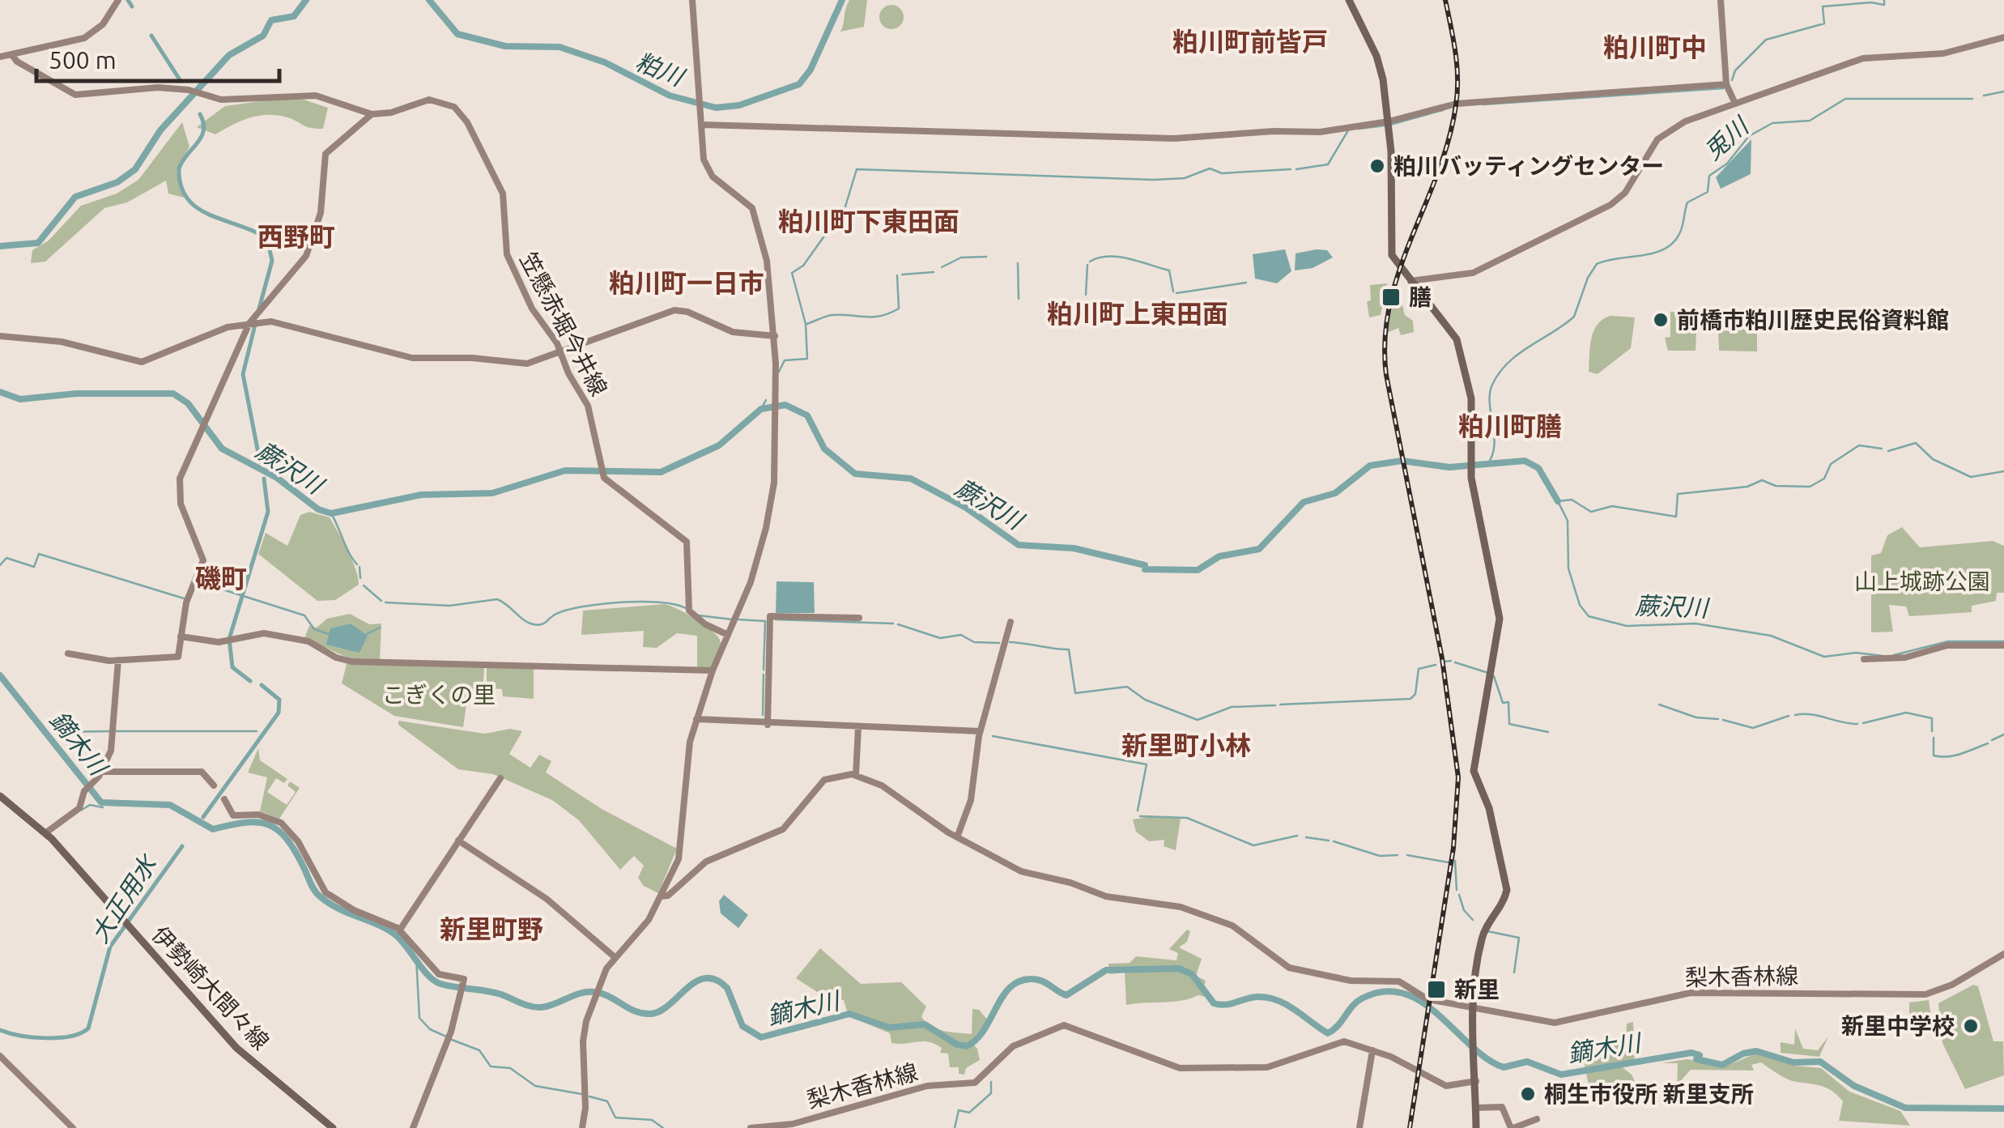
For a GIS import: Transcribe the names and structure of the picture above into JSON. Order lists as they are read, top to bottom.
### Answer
{
  "streets": {
    "main road": ["伊勢崎大間々線"],
    "street": ["笠懸赤堀今井線", "梨木香林線"]
  },
  "districts": [
    "粕川町前皆戸",
    "粕川町中",
    "粕川町下東田面",
    "西野町",
    "粕川町一日市",
    "粕川町上東田面",
    "粕川町膳",
    "磯町",
    "新里町小林",
    "新里町野"
  ],
  "water": [
    "粕川",
    "兎川",
    "蕨沢川",
    "鏑木川",
    "大正用水"
  ],
  "parks": ["山上城跡公園", "こぎくの里"],
  "places": {
    "other": [
      "粕川バッティングセンター",
      "前橋市粕川歴史民俗資料館",
      "新里中学校",
      "桐生市役所 新里支所"
    ],
    "transit": ["膳", "新里"]
  },
  "scale_bar": "500 m"
}
